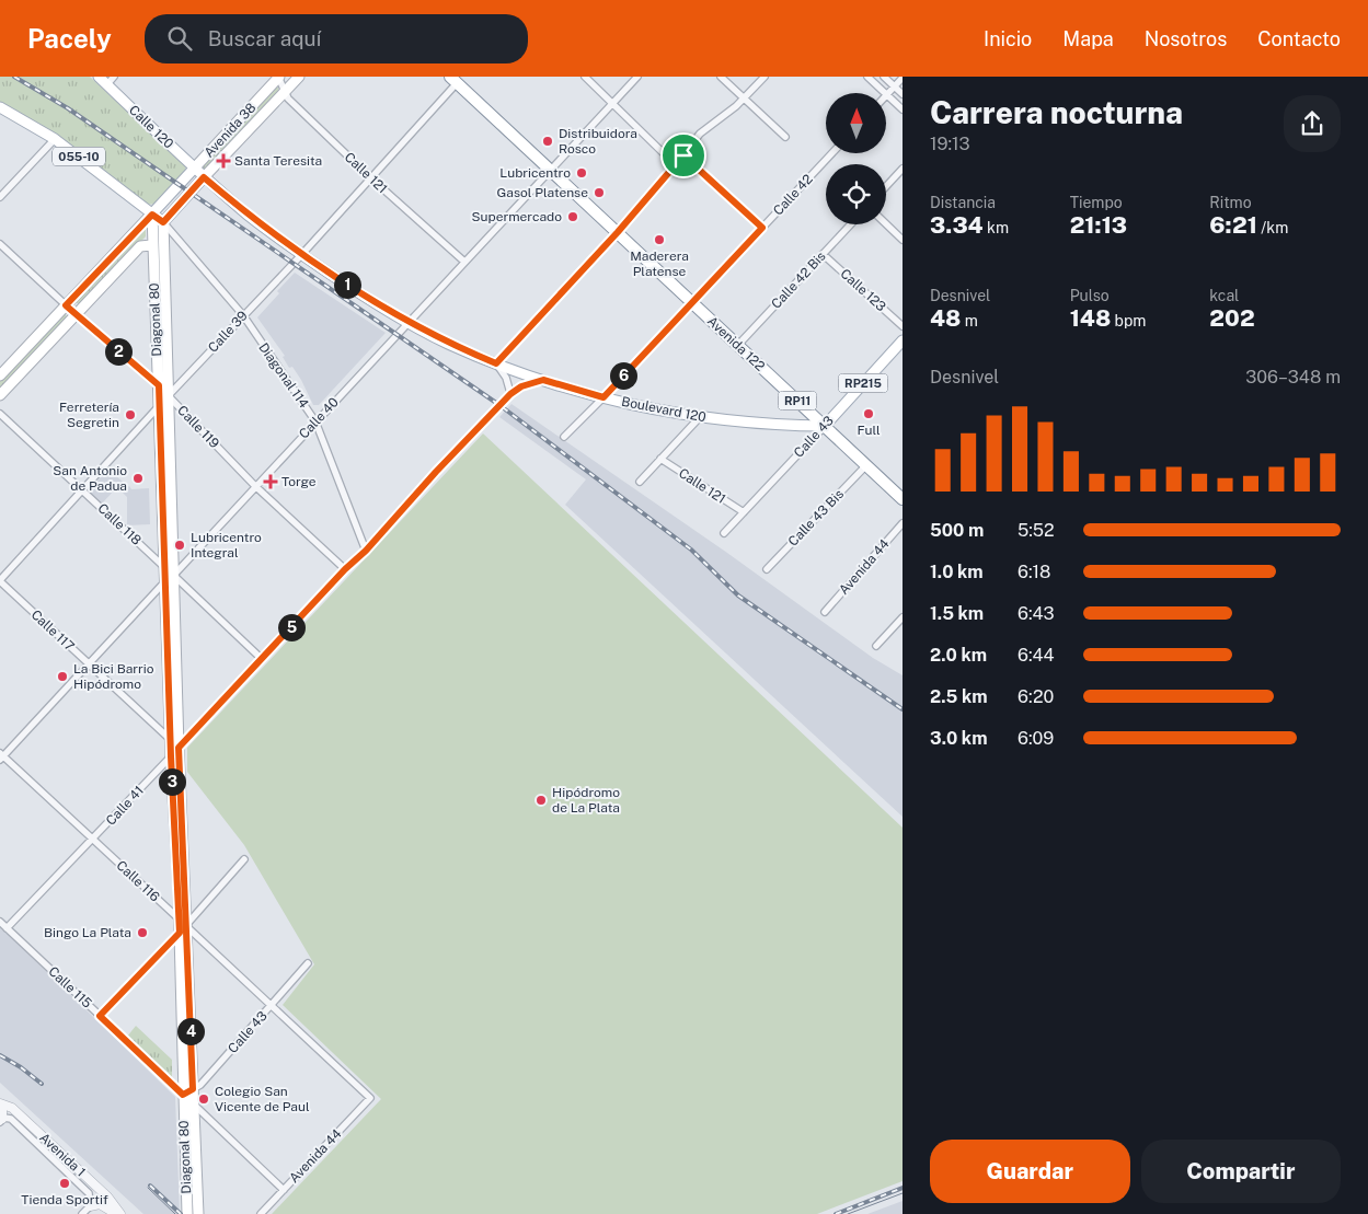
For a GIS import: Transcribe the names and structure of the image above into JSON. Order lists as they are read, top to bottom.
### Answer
{
  "streets": {
    "highway": ["Avenida 122", "RP11"],
    "main road": [
      "Calle 120",
      "Avenida 38",
      "055-10",
      "Diagonal 80",
      "RP215",
      "Boulevard 120",
      "Calle 43"
    ],
    "street": [
      "Calle 121",
      "Calle 42",
      "Calle 42 Bis",
      "Calle 123",
      "Calle 39",
      "Diagonal 114",
      "Calle 40",
      "Calle 119",
      "Calle 43 Bis",
      "Calle 118",
      "Avenida 44",
      "Calle 117",
      "Calle 41",
      "Calle 116",
      "Calle 115",
      "Avenida 1"
    ]
  },
  "crossings": [
    ["Calle 120", "Avenida 38"],
    ["Calle 120", "Boulevard 120"],
    ["Avenida 38", "055-10"],
    ["Avenida 38", "Calle 121"],
    ["Avenida 38", "Diagonal 80"],
    ["Avenida 38", "Diagonal 114"],
    ["Avenida 38", "Boulevard 120"],
    ["Avenida 38", "Calle 119"],
    ["055-10", "Diagonal 80"],
    ["Calle 121", "Calle 39"],
    ["Calle 121", "Calle 40"],
    ["Calle 121", "Calle 43"],
    ["Calle 42", "Avenida 122"],
    ["Calle 42", "Boulevard 120"],
    ["Calle 42 Bis", "Calle 123"],
    ["Calle 42 Bis", "Avenida 122"],
    ["Diagonal 80", "Calle 39"],
    ["Diagonal 80", "Diagonal 114"],
    ["Diagonal 80", "Calle 40"],
    ["Diagonal 80", "Calle 119"],
    ["Diagonal 80", "Calle 43"],
    ["Diagonal 80", "Calle 118"],
    ["Diagonal 80", "Calle 117"],
    ["Diagonal 80", "Calle 41"],
    ["Diagonal 80", "Calle 116"],
    ["Diagonal 80", "Calle 115"],
    ["Calle 39", "Avenida 122"],
    ["Calle 39", "Diagonal 114"],
    ["Calle 39", "Boulevard 120"],
    ["Calle 39", "Calle 119"],
    ["Calle 39", "Calle 118"],
    ["Calle 39", "Calle 117"],
    ["Avenida 122", "Boulevard 120"],
    ["Avenida 122", "Calle 40"],
    ["Avenida 122", "Calle 43"],
    ["Avenida 122", "Calle 43 Bis"],
    ["Diagonal 114", "Calle 40"],
    ["Diagonal 114", "Calle 41"],
    ["Boulevard 120", "Calle 40"],
    ["Boulevard 120", "Calle 43"],
    ["Boulevard 120", "Calle 41"],
    ["Calle 40", "Calle 119"],
    ["Calle 40", "Calle 118"],
    ["Calle 40", "Calle 117"],
    ["Calle 40", "Calle 116"],
    ["Calle 119", "Calle 41"],
    ["Calle 43", "Calle 116"],
    ["Calle 43", "Calle 115"],
    ["Calle 118", "Calle 41"],
    ["Avenida 44", "Calle 116"],
    ["Avenida 44", "Calle 115"],
    ["Calle 117", "Calle 41"],
    ["Calle 41", "Calle 116"],
    ["Calle 41", "Calle 115"]
  ],
  "places": {
    "other": [
      "Distribuidora Rosco",
      "Lubricentro",
      "Gasol Platense",
      "Supermercado",
      "Maderera Platense",
      "Full",
      "Ferretería Segretin",
      "San Antonio de Padua",
      "Lubricentro Integral",
      "La Bici Barrio Hipódromo",
      "Hipódromo de La Plata",
      "Bingo La Plata",
      "Colegio San Vicente de Paul",
      "Tienda Sportif"
    ],
    "health": ["Santa Teresita", "Torge"]
  },
  "north": "top",
  "page": {
    "header": "Pacely",
    "search": "Buscar aquí",
    "nav": [
      "Inicio",
      "Mapa",
      "Nosotros",
      "Contacto"
    ],
    "heading": ["Carrera nocturna", "19:13"],
    "stats": [
      ["Distancia", "3.34 km"],
      ["Tiempo", "21:13"],
      ["Ritmo", "6:21 /km"],
      ["Desnivel", "48 m"],
      ["Pulso", "148 bpm"],
      ["kcal", "202"]
    ],
    "pins": [
      "1",
      "2",
      "6",
      "5",
      "3",
      "4"
    ],
    "chart": ["Desnivel", "306–348 m"],
    "list": [
      {
        "name": "500 m",
        "note": "5:52"
      },
      {
        "name": "1.0 km",
        "note": "6:18"
      },
      {
        "name": "1.5 km",
        "note": "6:43"
      },
      {
        "name": "2.0 km",
        "note": "6:44"
      },
      {
        "name": "2.5 km",
        "note": "6:20"
      },
      {
        "name": "3.0 km",
        "note": "6:09"
      }
    ],
    "buttons": ["Guardar", "Compartir"]
  }
}
